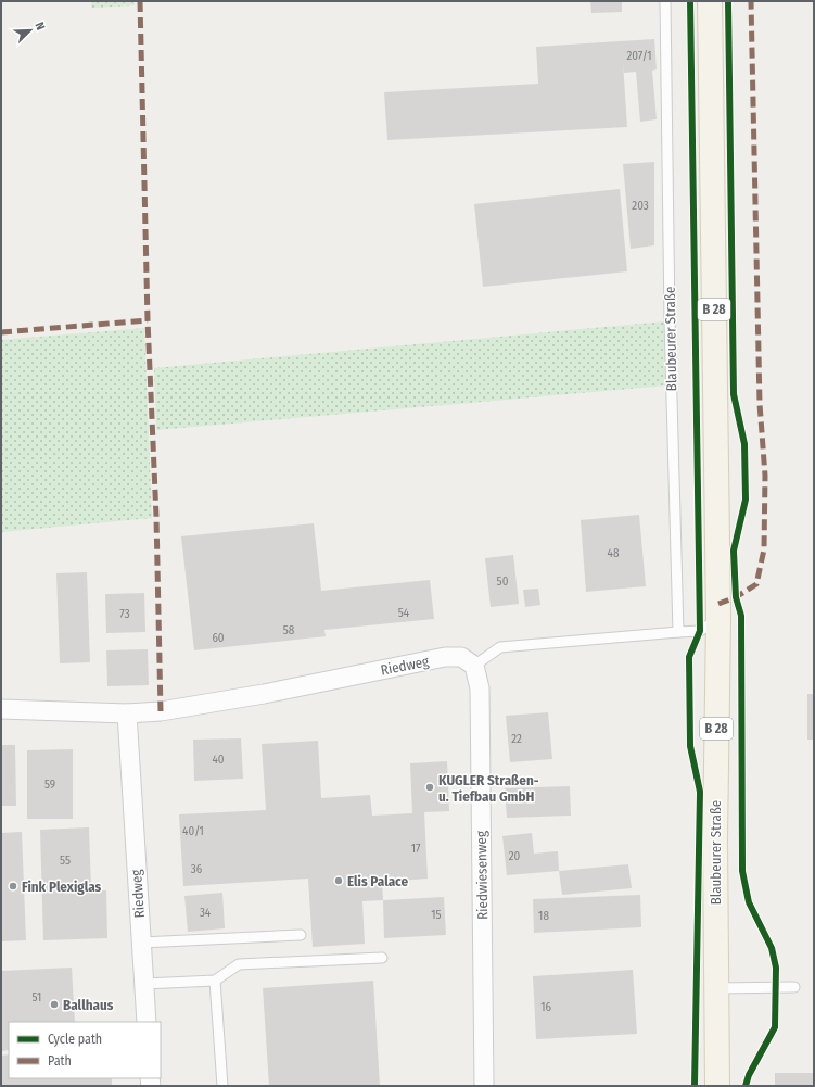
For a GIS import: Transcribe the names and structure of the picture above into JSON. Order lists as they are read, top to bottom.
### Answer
{
  "streets": {
    "main road": ["B 28", "Blaubeurer Straße"],
    "street": ["Riedweg", "Riedwiesenweg"]
  },
  "crossings": [
    ["Riedweg", "Riedwiesenweg"]
  ],
  "places": [
    "KUGLER Straßen- u. Tiefbau GmbH",
    "Elis Palace",
    "Fink Plexiglas",
    "Ballhaus"
  ],
  "house_numbers": [
    "207/1",
    "203",
    "48",
    "50",
    "54",
    "73",
    "58",
    "60",
    "22",
    "40",
    "59",
    "40/1",
    "17",
    "20",
    "55",
    "36",
    "34",
    "15",
    "18",
    "51",
    "16"
  ],
  "legend": ["Cycle path", "Path"],
  "north": "top right"
}
